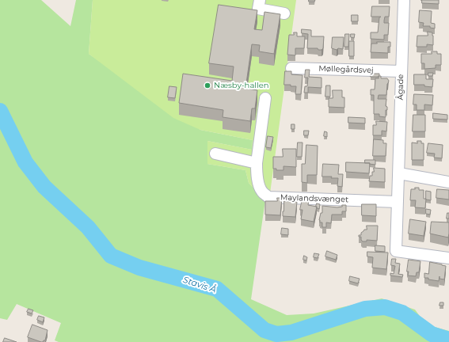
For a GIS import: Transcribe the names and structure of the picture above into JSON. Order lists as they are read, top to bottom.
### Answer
{
  "streets": {
    "street": ["Møllegårdsvej", "Ågade", "Maylandsvænget"]
  },
  "crossings": [
    ["Møllegårdsvej", "Ågade"],
    ["Ågade", "Maylandsvænget"]
  ],
  "water": ["Stavis Å"],
  "places": ["Næsby-hallen"]
}
